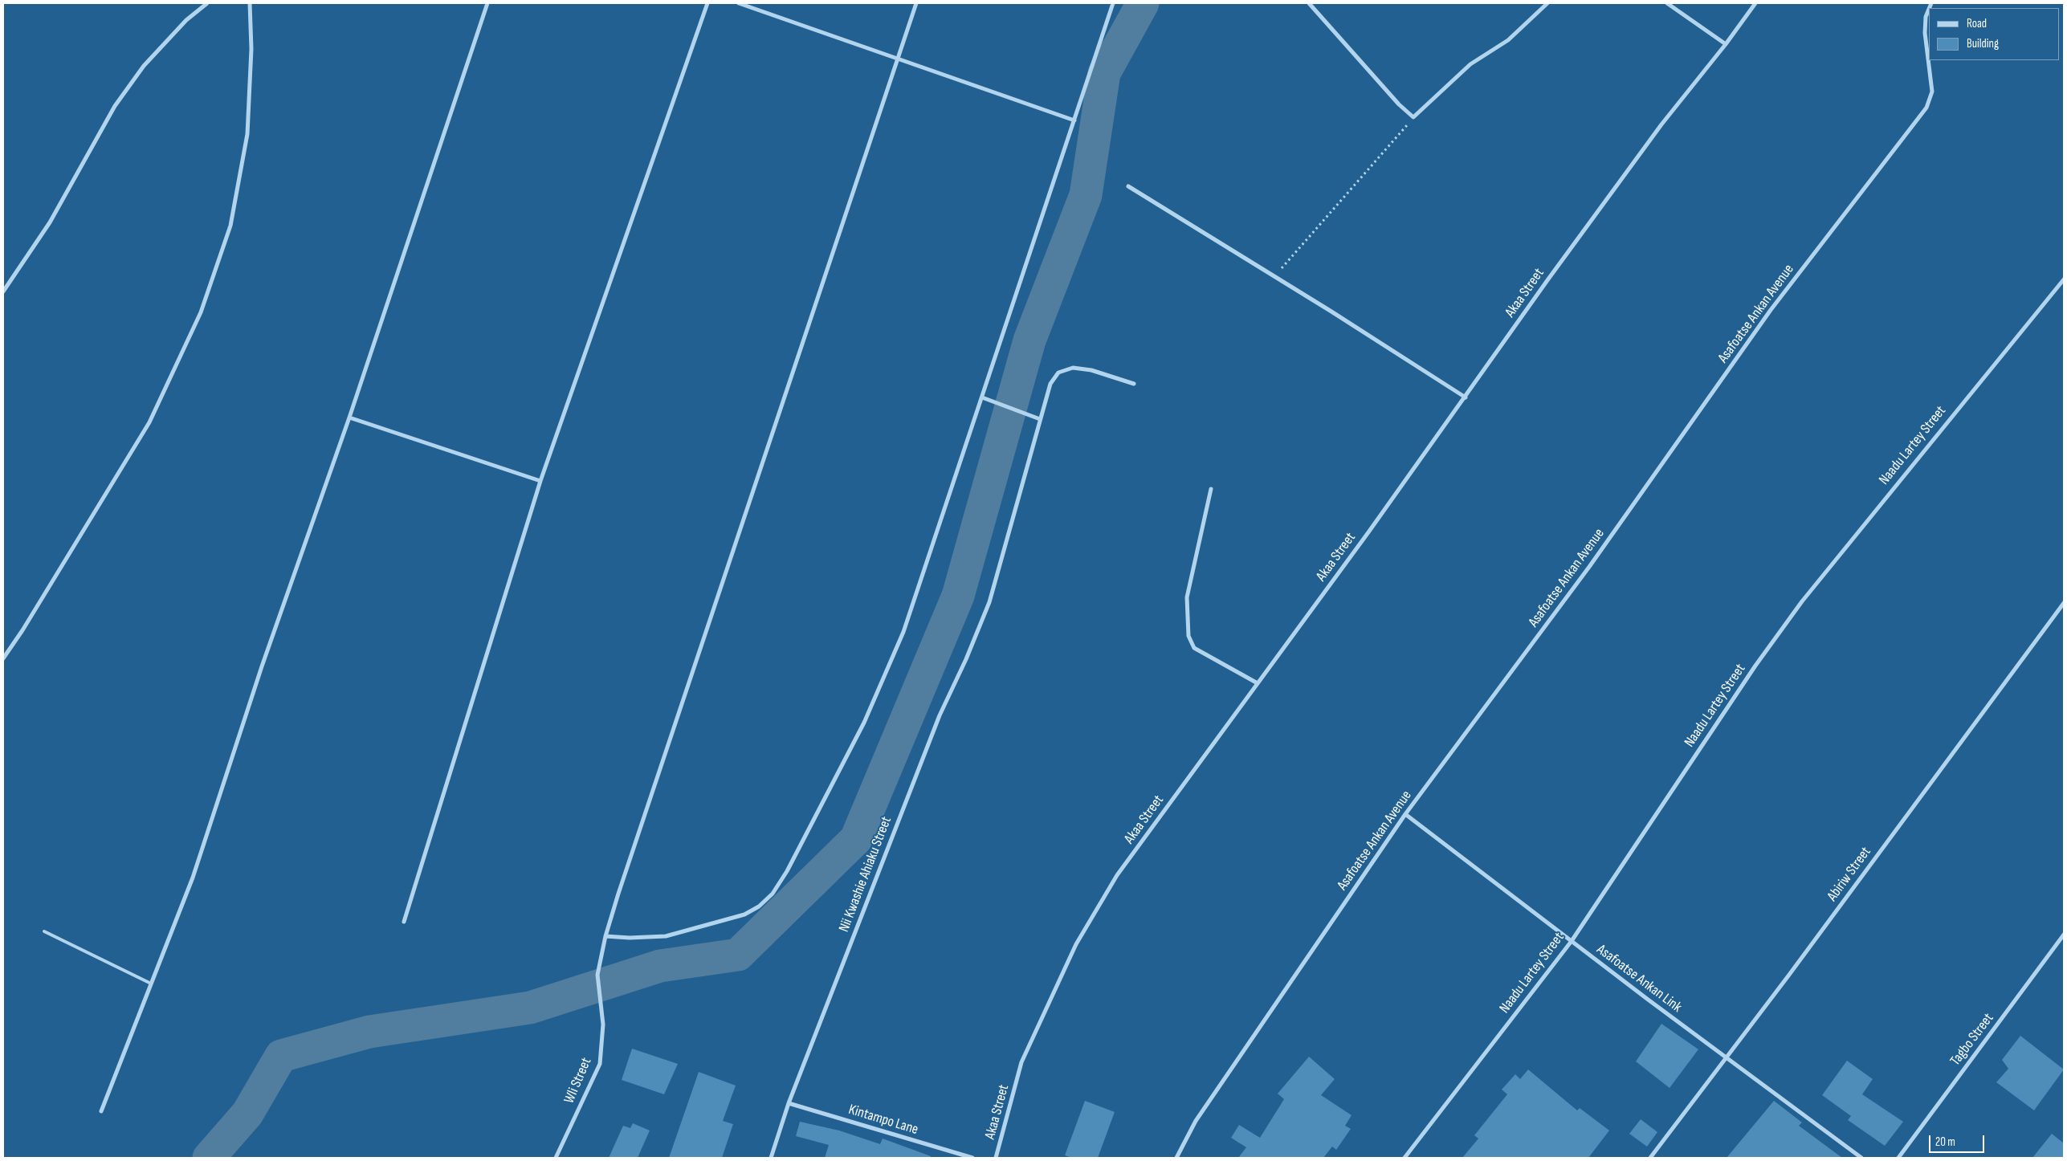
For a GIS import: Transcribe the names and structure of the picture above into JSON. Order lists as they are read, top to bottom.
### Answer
{
  "streets": {
    "street": [
      "Akaa Street",
      "Asafoatse Ankan Avenue",
      "Naadu Lartey Street",
      "Nii Kwashie Ahiaku Street",
      "Abiriw Street",
      "Asafoatse Ankan Link",
      "Tagbo Street",
      "Wli Street",
      "Kintampo Lane"
    ]
  },
  "crossings": [
    ["Asafoatse Ankan Avenue", "Asafoatse Ankan Link"],
    ["Naadu Lartey Street", "Asafoatse Ankan Link"],
    ["Nii Kwashie Ahiaku Street", "Kintampo Lane"],
    ["Abiriw Street", "Asafoatse Ankan Link"]
  ],
  "legend": ["Road", "Building"],
  "scale_bar": "20 m"
}
